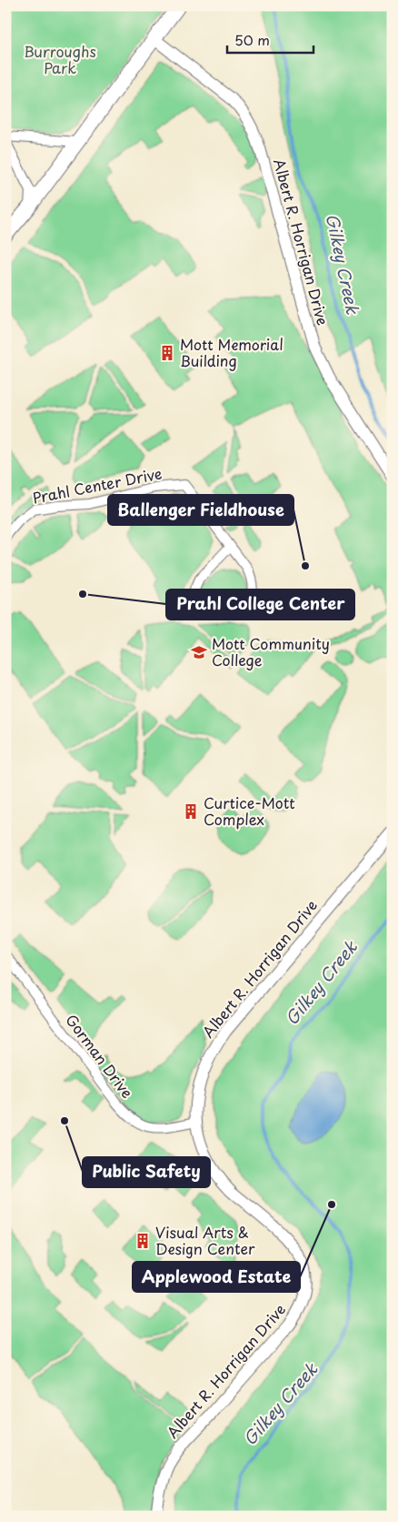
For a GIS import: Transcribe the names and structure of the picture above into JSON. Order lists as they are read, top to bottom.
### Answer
{
  "streets": {
    "street": ["Albert R. Horrigan Drive", "Prahl Center Drive", "Gorman Drive"]
  },
  "crossings": [
    ["Albert R. Horrigan Drive", "Gorman Drive"]
  ],
  "water": ["Gilkey Creek"],
  "parks": ["Burroughs Park"],
  "places": {
    "building": ["Mott Memorial Building", "Curtice-Mott Complex", "Visual Arts & Design Center"],
    "other": [
      "Ballenger Fieldhouse",
      "Prahl College Center",
      "Public Safety",
      "Applewood Estate"
    ],
    "school or university": ["Mott Community College"]
  },
  "scale_bar": "50 m"
}
